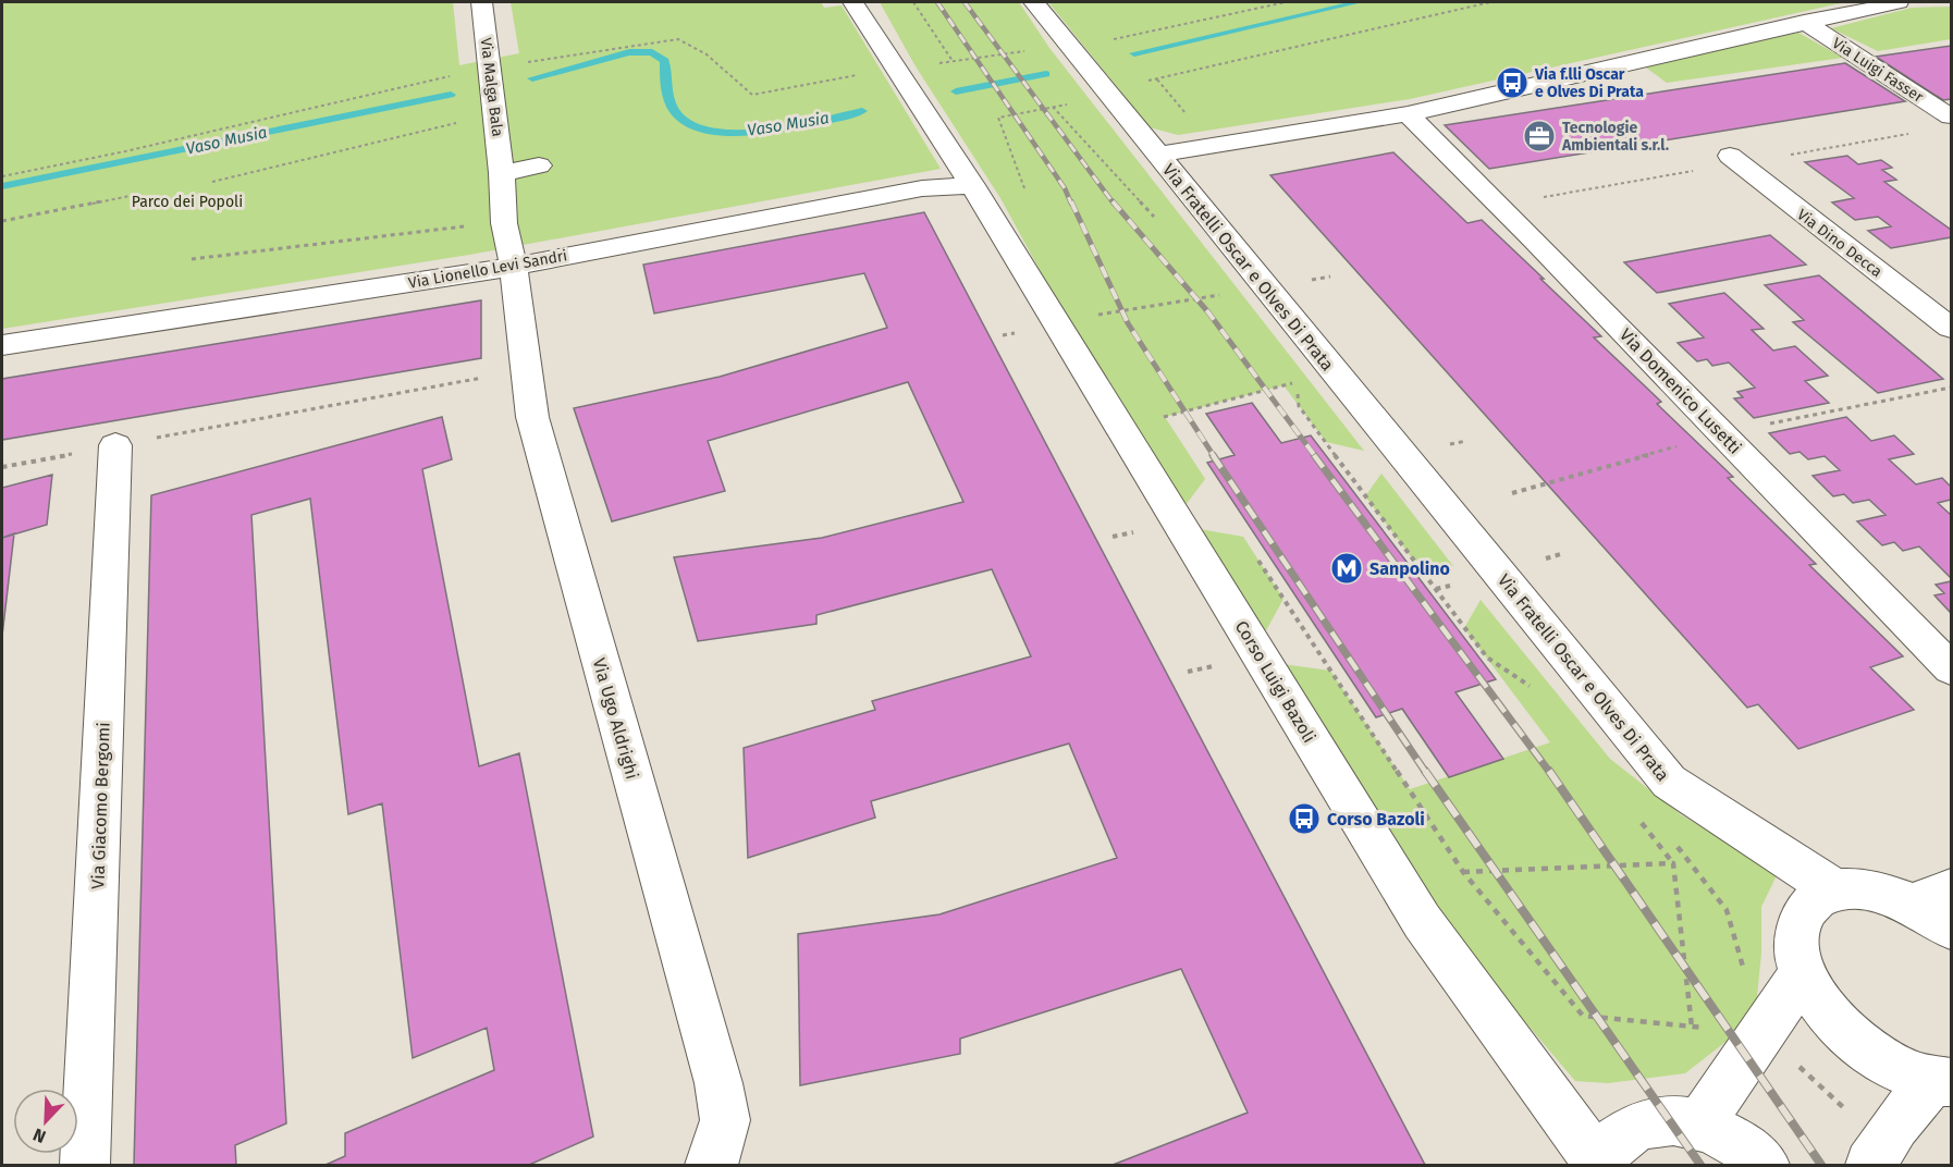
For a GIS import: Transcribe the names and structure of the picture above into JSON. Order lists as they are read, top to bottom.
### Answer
{
  "streets": {
    "street": [
      "Via Luigi Fasser",
      "Via Malga Bala",
      "Via Dino Decca",
      "Via Fratelli Oscar e Olves Di Prata",
      "Via Lionello Levi Sandri",
      "Via Domenico Lusetti",
      "Corso Luigi Bazoli",
      "Via Ugo Aldrighi",
      "Via Giacomo Bergomi"
    ]
  },
  "crossings": [
    ["Via Luigi Fasser", "Via Fratelli Oscar e Olves Di Prata"],
    ["Via Malga Bala", "Via Ugo Aldrighi"],
    ["Via Fratelli Oscar e Olves Di Prata", "Via Domenico Lusetti"],
    ["Via Lionello Levi Sandri", "Corso Luigi Bazoli"],
    ["Via Lionello Levi Sandri", "Via Ugo Aldrighi"]
  ],
  "water": ["Vaso Musia"],
  "parks": ["Parco dei Popoli"],
  "places": {
    "bus stop": ["Via f.lli Oscar e Olves Di Prata", "Corso Bazoli"],
    "office": ["Tecnologie Ambientali s.r.l."],
    "metro station": ["Sanpolino"]
  },
  "north": "bottom left"
}
